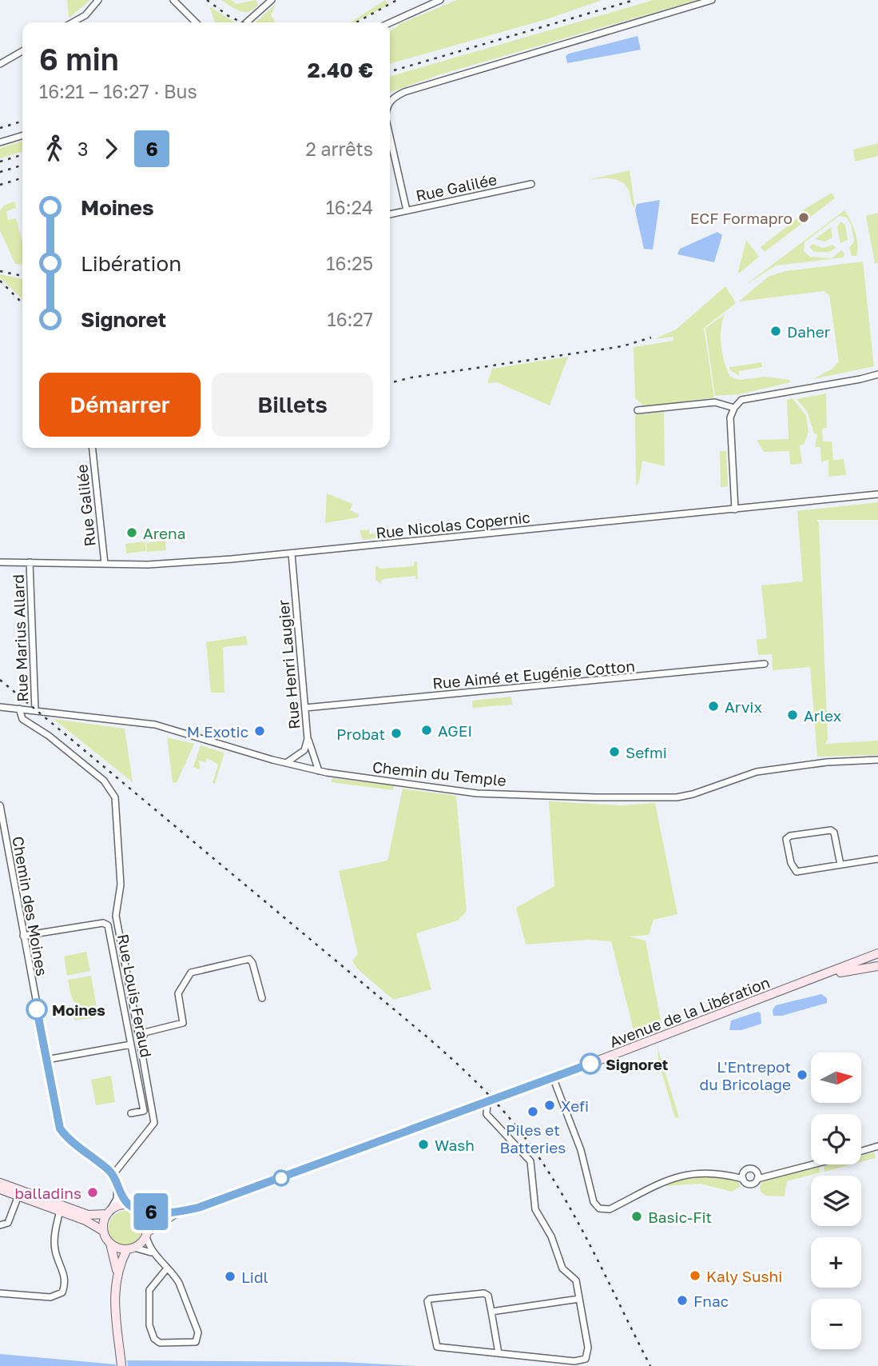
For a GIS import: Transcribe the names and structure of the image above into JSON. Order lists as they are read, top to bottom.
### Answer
{
  "streets": {
    "main road": ["Avenue de la Libération"],
    "street": [
      "Rue Galilée",
      "Rue Nicolas Copernic",
      "Rue Marius Allard",
      "Rue Henri Laugier",
      "Rue Aimé et Eugénie Cotton",
      "Chemin du Temple",
      "Chemin des Moines",
      "Rue Louis Feraud"
    ]
  },
  "crossings": [
    ["Rue Galilée", "Rue Nicolas Copernic"],
    ["Rue Nicolas Copernic", "Rue Marius Allard"],
    ["Rue Nicolas Copernic", "Rue Henri Laugier"],
    ["Rue Marius Allard", "Chemin du Temple"],
    ["Rue Henri Laugier", "Rue Aimé et Eugénie Cotton"],
    ["Rue Henri Laugier", "Chemin du Temple"],
    ["Chemin des Moines", "Rue Louis Feraud"]
  ],
  "places": [
    "ECF Formapro",
    "Daher",
    "Arena",
    "Arvix",
    "Arlex",
    "AGEI",
    "M Exotic",
    "Probat",
    "Sefmi",
    "Moines",
    "Signoret",
    "L'Entrepot du Bricolage",
    "Xefi",
    "Piles et Batteries",
    "Wash",
    "balladins",
    "Basic-Fit",
    "Kaly Sushi",
    "Lidl",
    "Fnac"
  ],
  "lines": ["bus line 6"],
  "north": "right",
  "page": {
    "on_map": "6",
    "heading": ["6 min", "16:21 – 16:27 · Bus", "2.40 €"],
    "legs": ["3", "6", "2 arrêts"],
    "list": [
      {
        "name": "Moines",
        "value": "16:24"
      },
      {
        "name": "Libération",
        "value": "16:25"
      },
      {
        "name": "Signoret",
        "value": "16:27"
      }
    ],
    "buttons": ["Démarrer", "Billets"],
    "map_buttons": ["+", "−"]
  }
}
